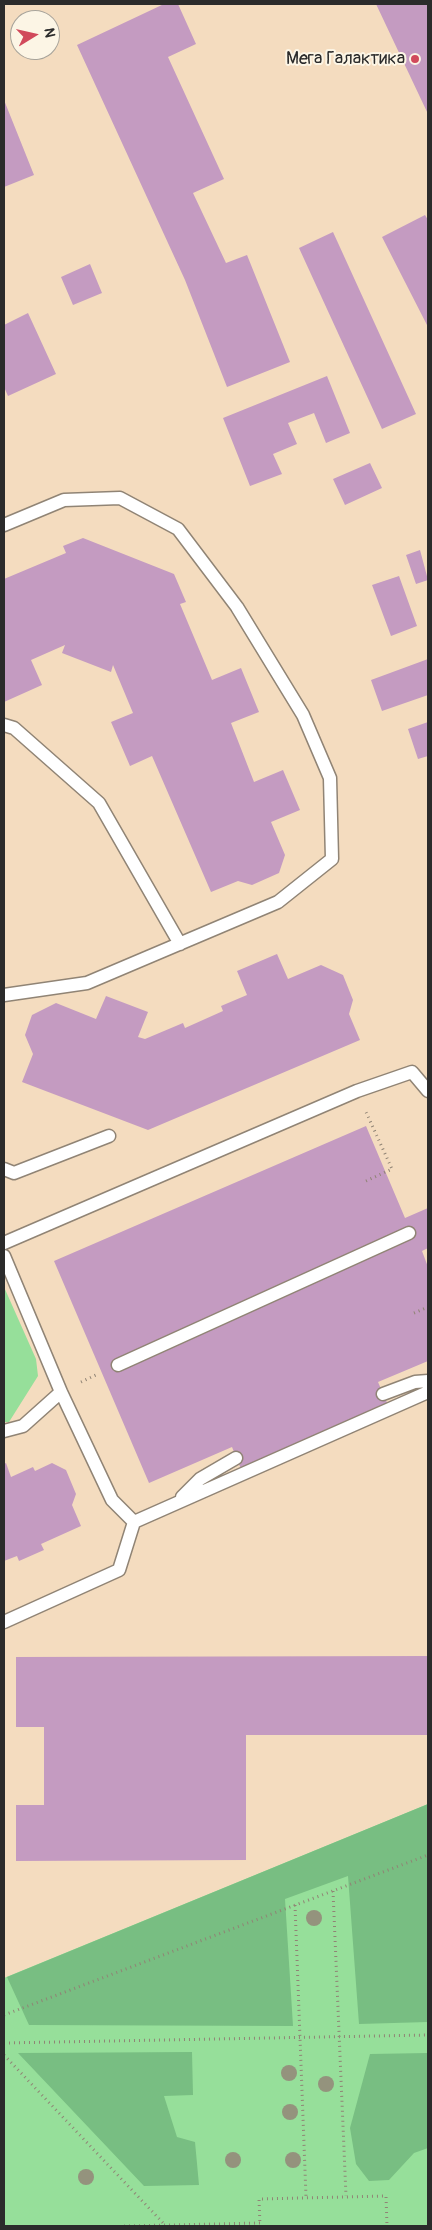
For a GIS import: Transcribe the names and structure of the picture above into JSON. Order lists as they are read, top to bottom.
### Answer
{
  "places": ["Мега Галактика"],
  "north": "right"
}
